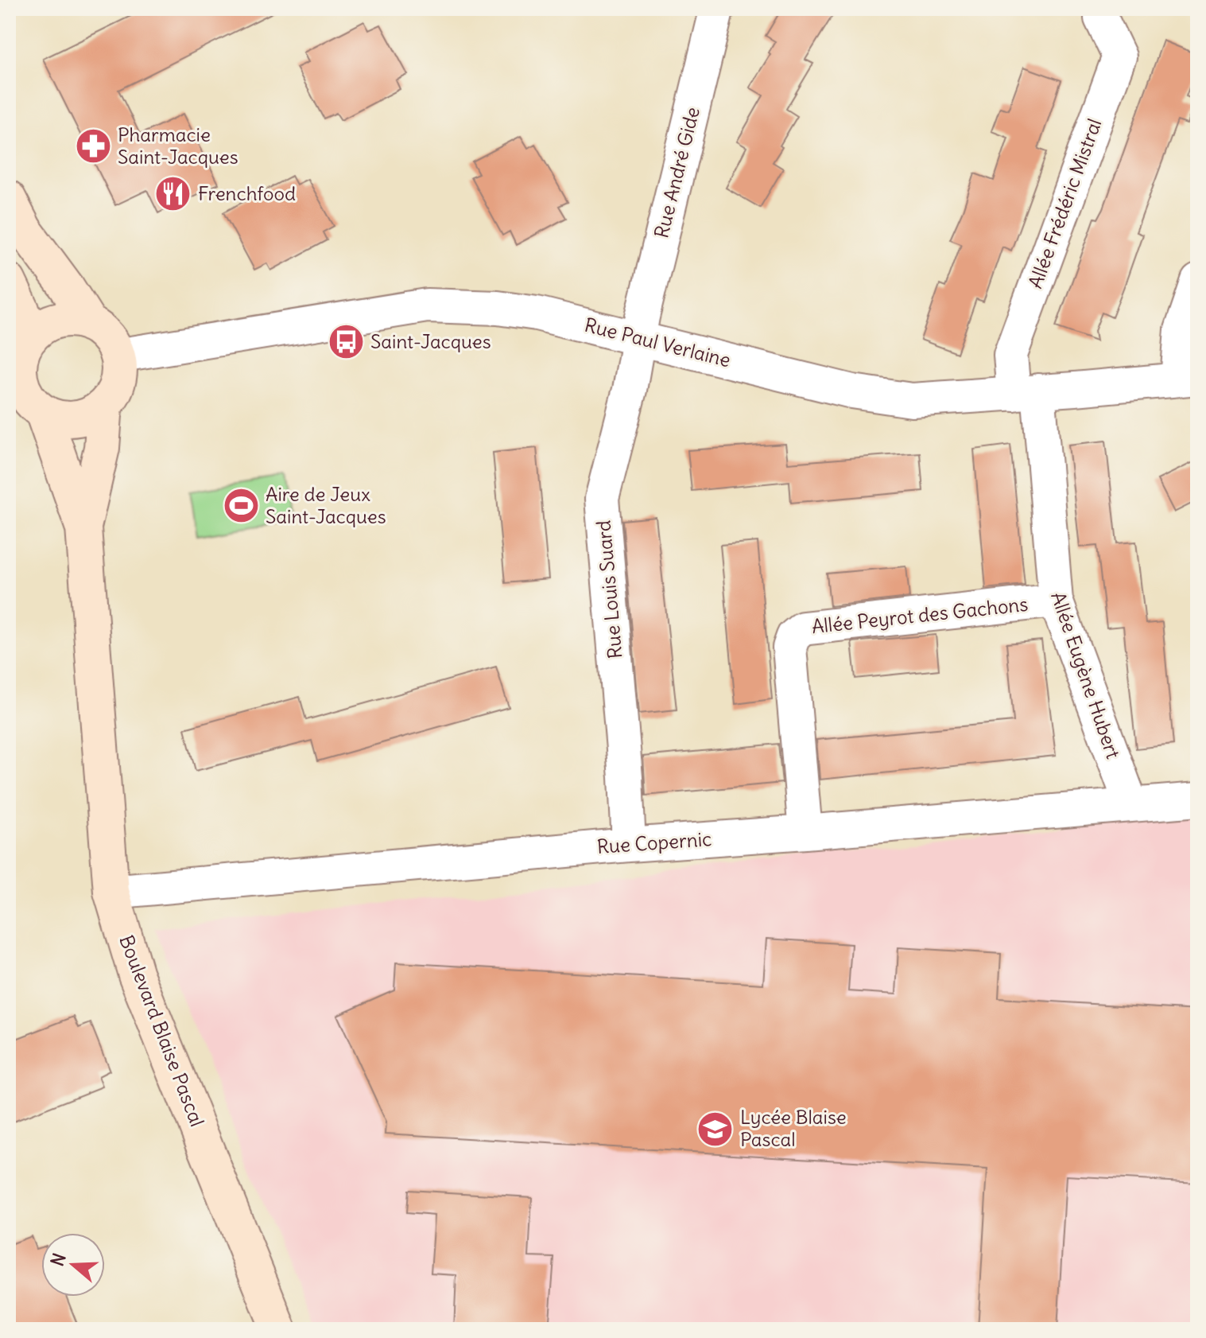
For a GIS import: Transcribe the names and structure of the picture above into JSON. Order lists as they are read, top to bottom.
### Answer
{
  "streets": {
    "street": [
      "Rue André Gide",
      "Allée Frédéric Mistral",
      "Rue Paul Verlaine",
      "Rue Louis Suard",
      "Allée Peyrot des Gachons",
      "Allée Eugène Hubert",
      "Rue Copernic",
      "Boulevard Blaise Pascal"
    ]
  },
  "crossings": [
    ["Rue André Gide", "Rue Paul Verlaine"],
    ["Rue André Gide", "Rue Louis Suard"],
    ["Allée Frédéric Mistral", "Rue Paul Verlaine"],
    ["Allée Frédéric Mistral", "Allée Eugène Hubert"],
    ["Rue Paul Verlaine", "Rue Louis Suard"],
    ["Rue Paul Verlaine", "Allée Eugène Hubert"],
    ["Rue Paul Verlaine", "Boulevard Blaise Pascal"],
    ["Rue Louis Suard", "Rue Copernic"],
    ["Allée Peyrot des Gachons", "Allée Eugène Hubert"],
    ["Allée Peyrot des Gachons", "Rue Copernic"],
    ["Allée Eugène Hubert", "Rue Copernic"],
    ["Rue Copernic", "Boulevard Blaise Pascal"]
  ],
  "places": {
    "pharmacy": ["Pharmacie Saint-Jacques"],
    "restaurant": ["Frenchfood"],
    "bus stop": ["Saint-Jacques"],
    "sports": ["Aire de Jeux Saint-Jacques"],
    "school or university": ["Lycée Blaise Pascal"]
  },
  "north": "left"
}
